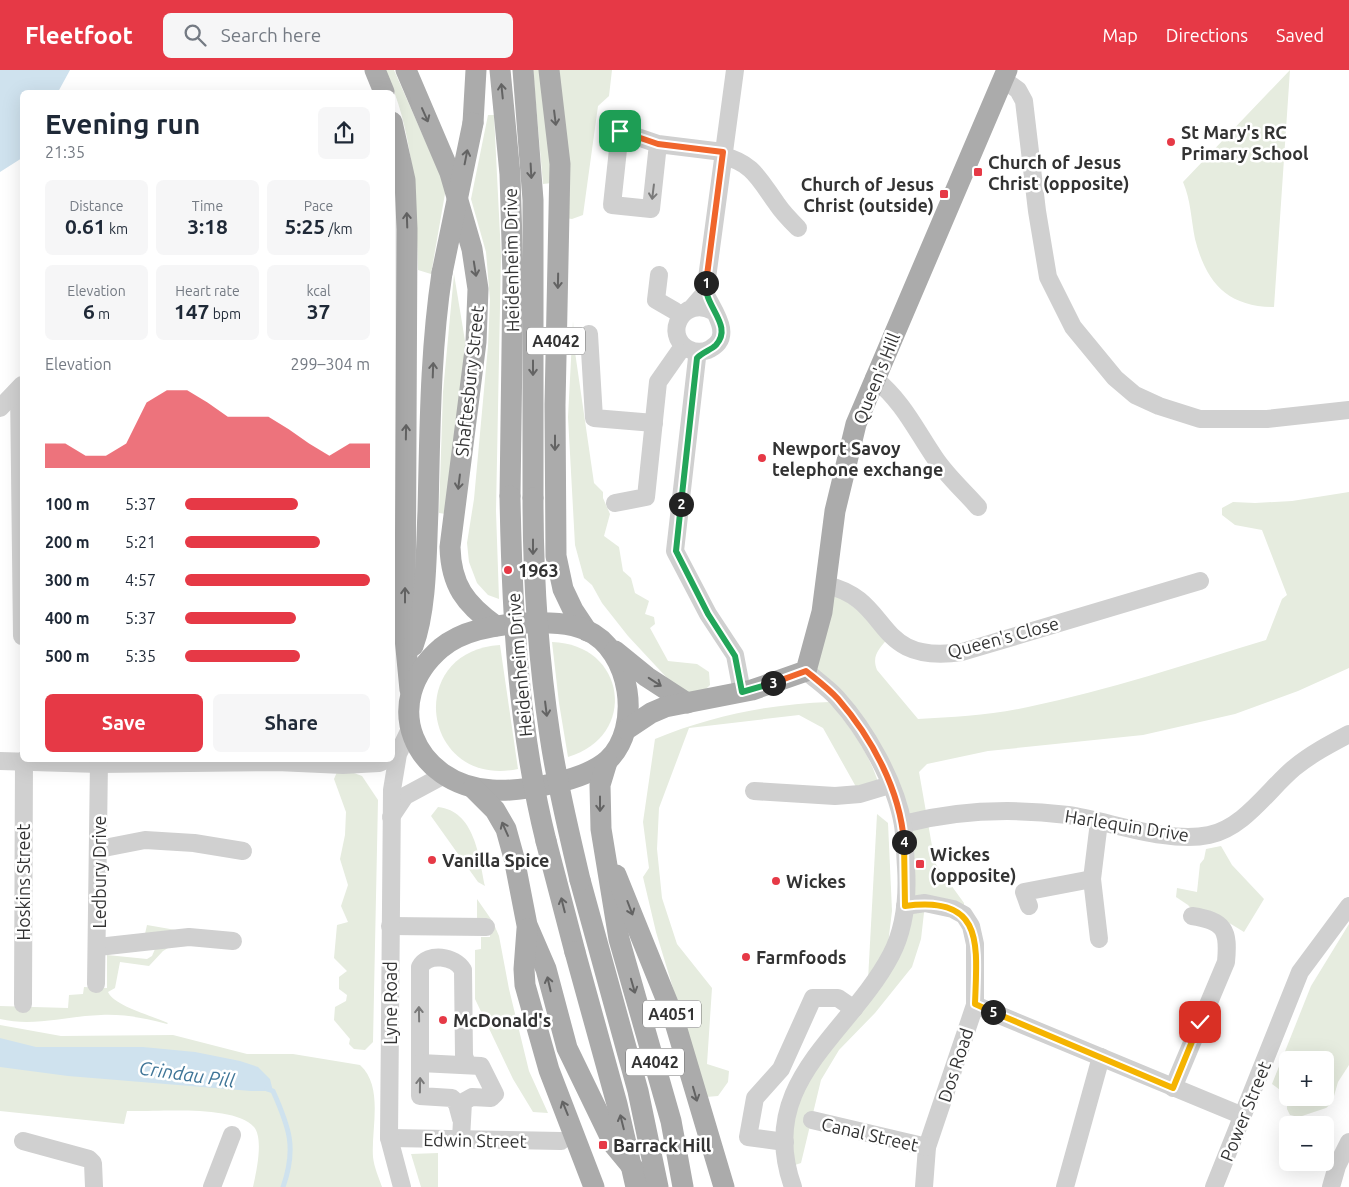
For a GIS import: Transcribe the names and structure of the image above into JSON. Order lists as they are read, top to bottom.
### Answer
{
  "streets": {
    "main road": [
      "Heidenheim Drive",
      "A4042",
      "Queen's Hill",
      "Shaftesbury Street",
      "A4051"
    ],
    "street": [
      "Queen's Close",
      "Harlequin Drive",
      "Ledbury Drive",
      "Hoskins Street",
      "Lyne Road",
      "Dos Road",
      "Power Street",
      "Canal Street",
      "Edwin Street"
    ]
  },
  "crossings": [
    ["A4042", "Shaftesbury Street"],
    ["A4042", "Lyne Road"],
    ["A4042", "A4051"],
    ["Queen's Hill", "Queen's Close"],
    ["Lyne Road", "Edwin Street"],
    ["Dos Road", "Canal Street"]
  ],
  "water": ["Crindau Pill"],
  "places": {
    "other": [
      "St Mary's RC Primary School",
      "Newport Savoy telephone exchange",
      "1963",
      "Vanilla Spice",
      "Wickes",
      "Farmfoods",
      "McDonald's"
    ],
    "transit": [
      "Church of Jesus Christ (opposite)",
      "Church of Jesus Christ (outside)",
      "Wickes (opposite)",
      "Barrack Hill"
    ]
  },
  "page": {
    "header": "Fleetfoot",
    "search": "Search here",
    "nav": ["Map", "Directions", "Saved"],
    "heading": ["Evening run", "21:35"],
    "stats": [
      ["Distance", "0.61 km"],
      ["Time", "3:18"],
      ["Pace", "5:25 /km"],
      ["Elevation", "6 m"],
      ["Heart rate", "147 bpm"],
      ["kcal", "37"]
    ],
    "pins": [
      "1",
      "2",
      "3",
      "4",
      "5"
    ],
    "chart": ["Elevation", "299–304 m"],
    "list": [
      {
        "name": "100 m",
        "note": "5:37"
      },
      {
        "name": "200 m",
        "note": "5:21"
      },
      {
        "name": "300 m",
        "note": "4:57"
      },
      {
        "name": "400 m",
        "note": "5:37"
      },
      {
        "name": "500 m",
        "note": "5:35"
      }
    ],
    "buttons": ["Save", "Share"],
    "map_buttons": ["+", "−"]
  }
}
